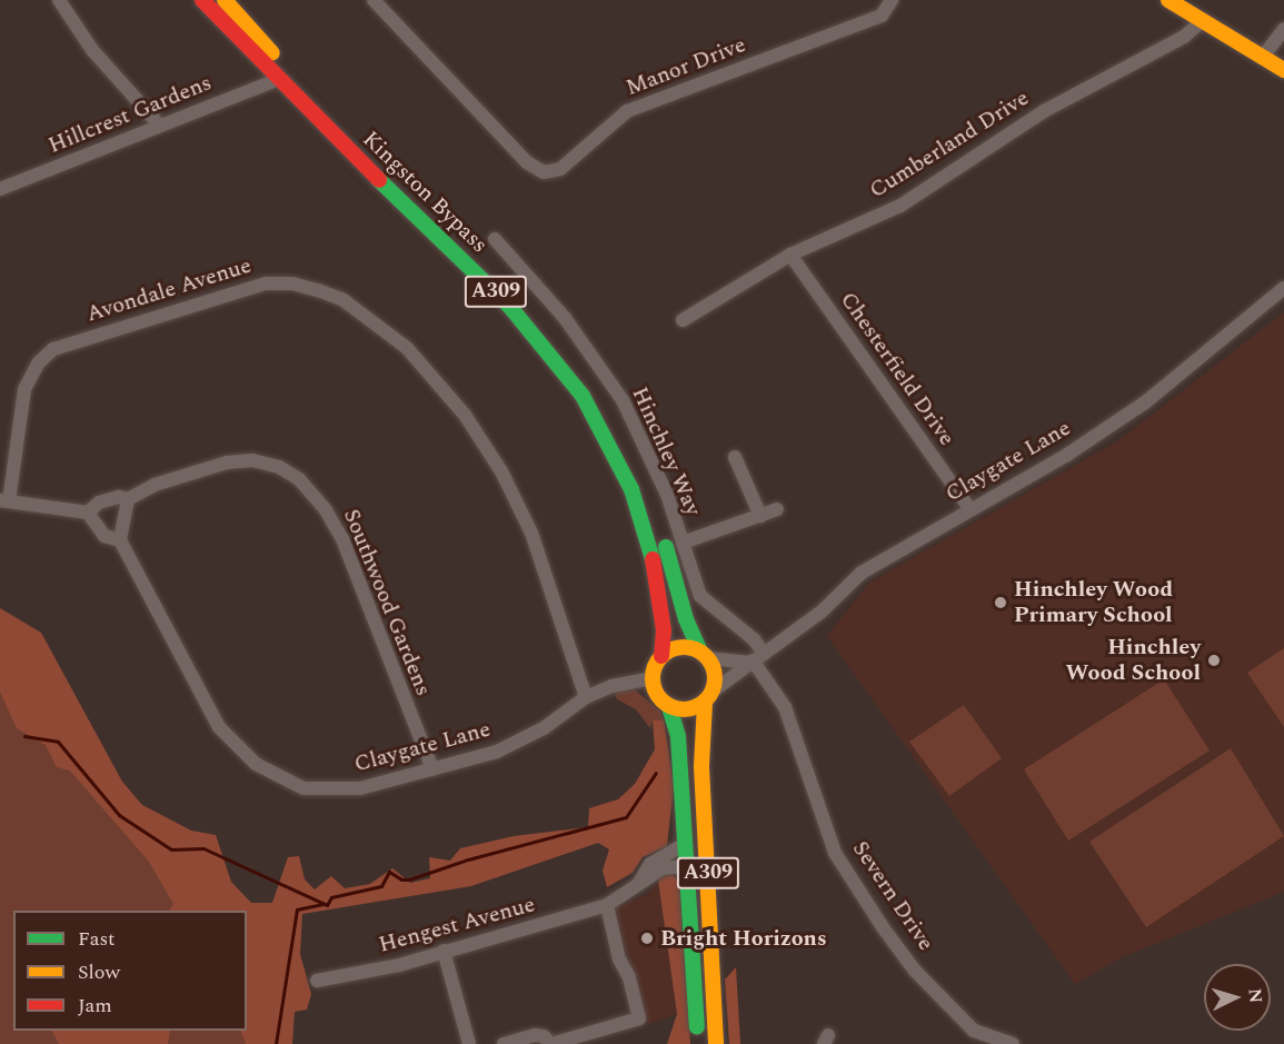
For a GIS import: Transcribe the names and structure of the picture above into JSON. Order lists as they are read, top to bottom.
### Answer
{
  "streets": {
    "main road": ["Kingston Bypass", "A309"],
    "street": [
      "Manor Drive",
      "Hillcrest Gardens",
      "Cumberland Drive",
      "Avondale Avenue",
      "Chesterfield Drive",
      "Hinchley Way",
      "Claygate Lane",
      "Southwood Gardens",
      "Severn Drive",
      "Hengest Avenue"
    ]
  },
  "crossings": [
    ["Hillcrest Gardens", "Kingston Bypass"],
    ["Cumberland Drive", "Chesterfield Drive"],
    ["Kingston Bypass", "A309"],
    ["Kingston Bypass", "Claygate Lane"],
    ["Avondale Avenue", "Claygate Lane"],
    ["A309", "Claygate Lane"],
    ["A309", "Hengest Avenue"],
    ["Chesterfield Drive", "Claygate Lane"],
    ["Hinchley Way", "Claygate Lane"],
    ["Hinchley Way", "Severn Drive"],
    ["Claygate Lane", "Southwood Gardens"],
    ["Claygate Lane", "Severn Drive"]
  ],
  "places": ["Hinchley Wood Primary School", "Hinchley Wood School", "Bright Horizons"],
  "legend": ["Fast", "Slow", "Jam"],
  "north": "right"
}
